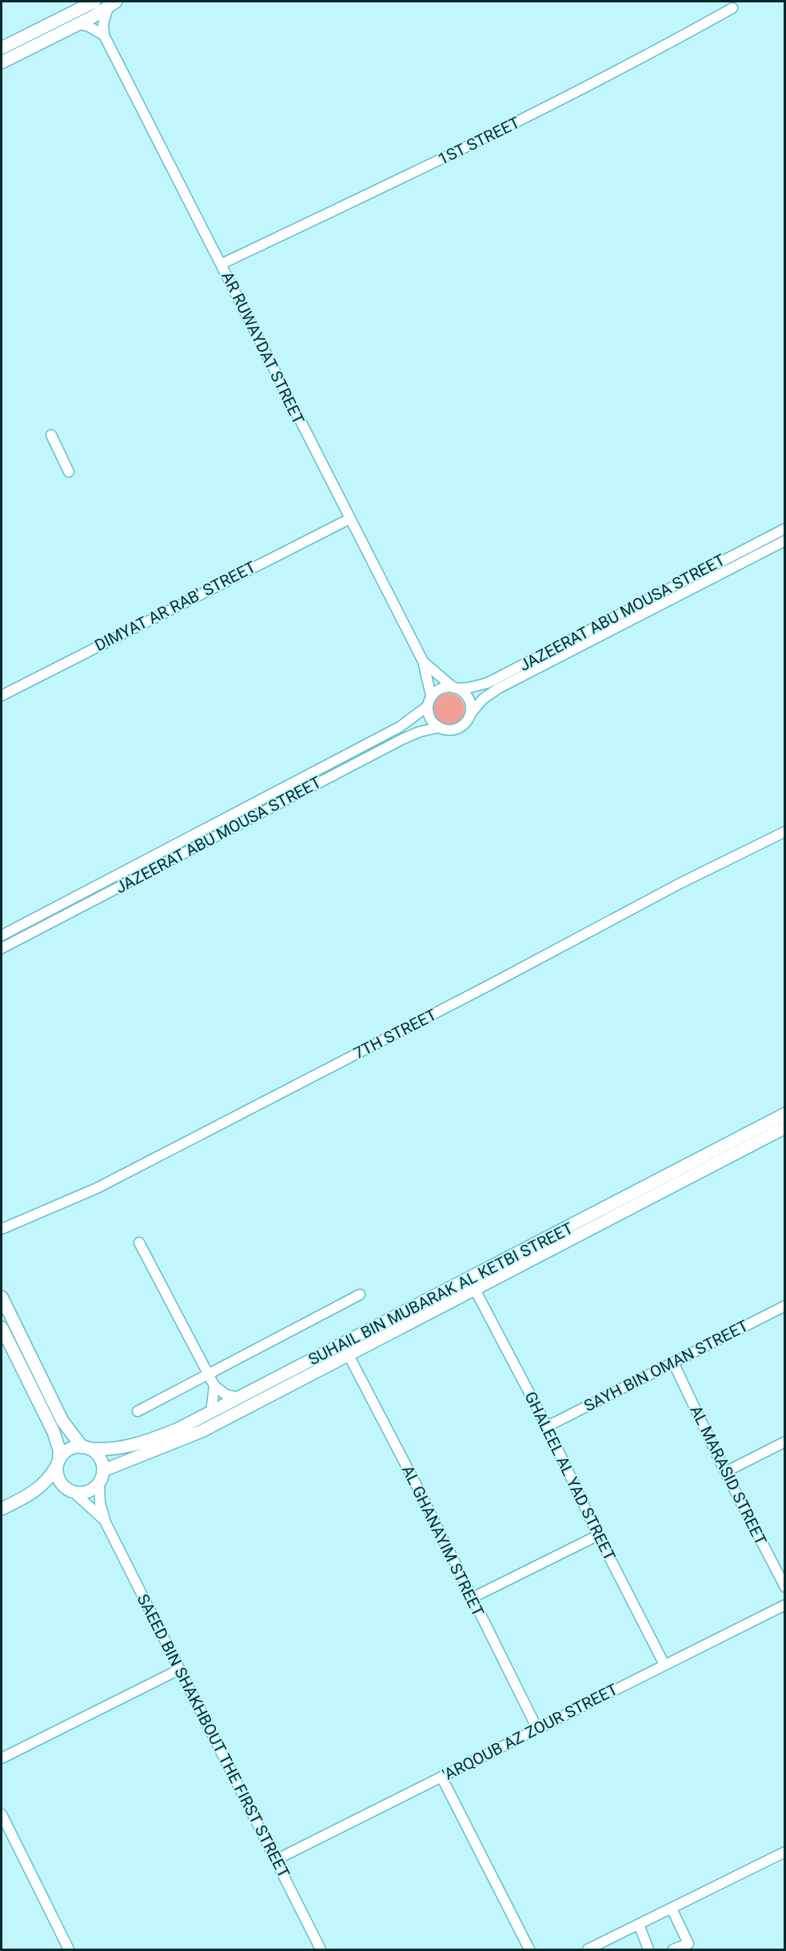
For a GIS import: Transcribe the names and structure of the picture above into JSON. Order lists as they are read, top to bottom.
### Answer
{
  "streets": {
    "street": [
      "1ST STREET",
      "AR RUWAYDAT STREET",
      "DIMYAT AR RAB' STREET",
      "JAZEERAT ABU MOUSA STREET",
      "7TH STREET",
      "SUHAIL BIN MUBARAK AL KETBI STREET",
      "SAYH BIN OMAN STREET",
      "AL MARASID STREET",
      "GHALEEL AL YAD STREET",
      "AL GHANAYIM STREET",
      "'ARQOUB AZ ZOUR STREET",
      "SAEED BIN SHAKHBOUT THE FIRST STREET"
    ]
  },
  "crossings": [
    ["1ST STREET", "AR RUWAYDAT STREET"],
    ["AR RUWAYDAT STREET", "DIMYAT AR RAB' STREET"],
    ["AR RUWAYDAT STREET", "JAZEERAT ABU MOUSA STREET"],
    ["SUHAIL BIN MUBARAK AL KETBI STREET", "GHALEEL AL YAD STREET"],
    ["SUHAIL BIN MUBARAK AL KETBI STREET", "AL GHANAYIM STREET"],
    ["SUHAIL BIN MUBARAK AL KETBI STREET", "SAEED BIN SHAKHBOUT THE FIRST STREET"],
    ["SAYH BIN OMAN STREET", "AL MARASID STREET"],
    ["SAYH BIN OMAN STREET", "GHALEEL AL YAD STREET"],
    ["GHALEEL AL YAD STREET", "'ARQOUB AZ ZOUR STREET"],
    ["AL GHANAYIM STREET", "'ARQOUB AZ ZOUR STREET"],
    ["'ARQOUB AZ ZOUR STREET", "SAEED BIN SHAKHBOUT THE FIRST STREET"]
  ]
}
